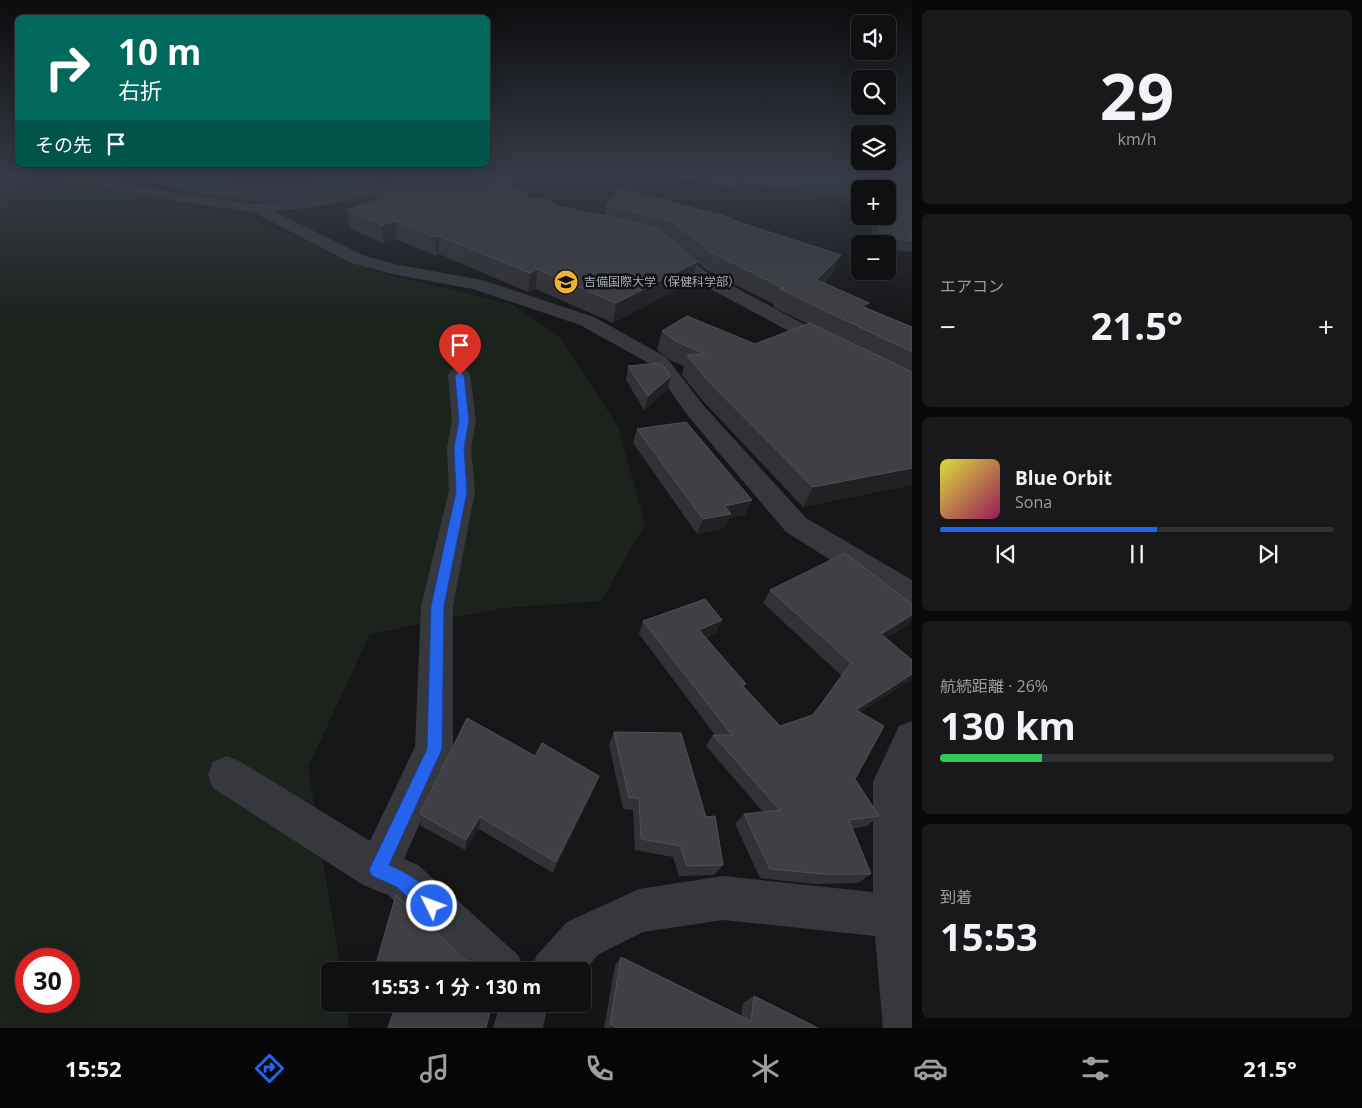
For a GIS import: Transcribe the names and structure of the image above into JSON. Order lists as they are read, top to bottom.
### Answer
{
  "places": {
    "school or university": ["吉備国際大学（保健科学部）"]
  },
  "page": {
    "tile": [
      ["29", "km/h"],
      "エアコン",
      ["航続距離 · 26%", "130 km"],
      ["到着", "15:53"]
    ],
    "map_buttons": ["+", "−"],
    "turn": ["10 m", "右折"],
    "then": "その先",
    "heat": ["−", "21.5°", "+"],
    "song": ["Blue Orbit", "Sona"],
    "limit": "30",
    "trip": "15:53 · 1 分 · 130 m",
    "tabs": ["15:52", "21.5°"]
  }
}
